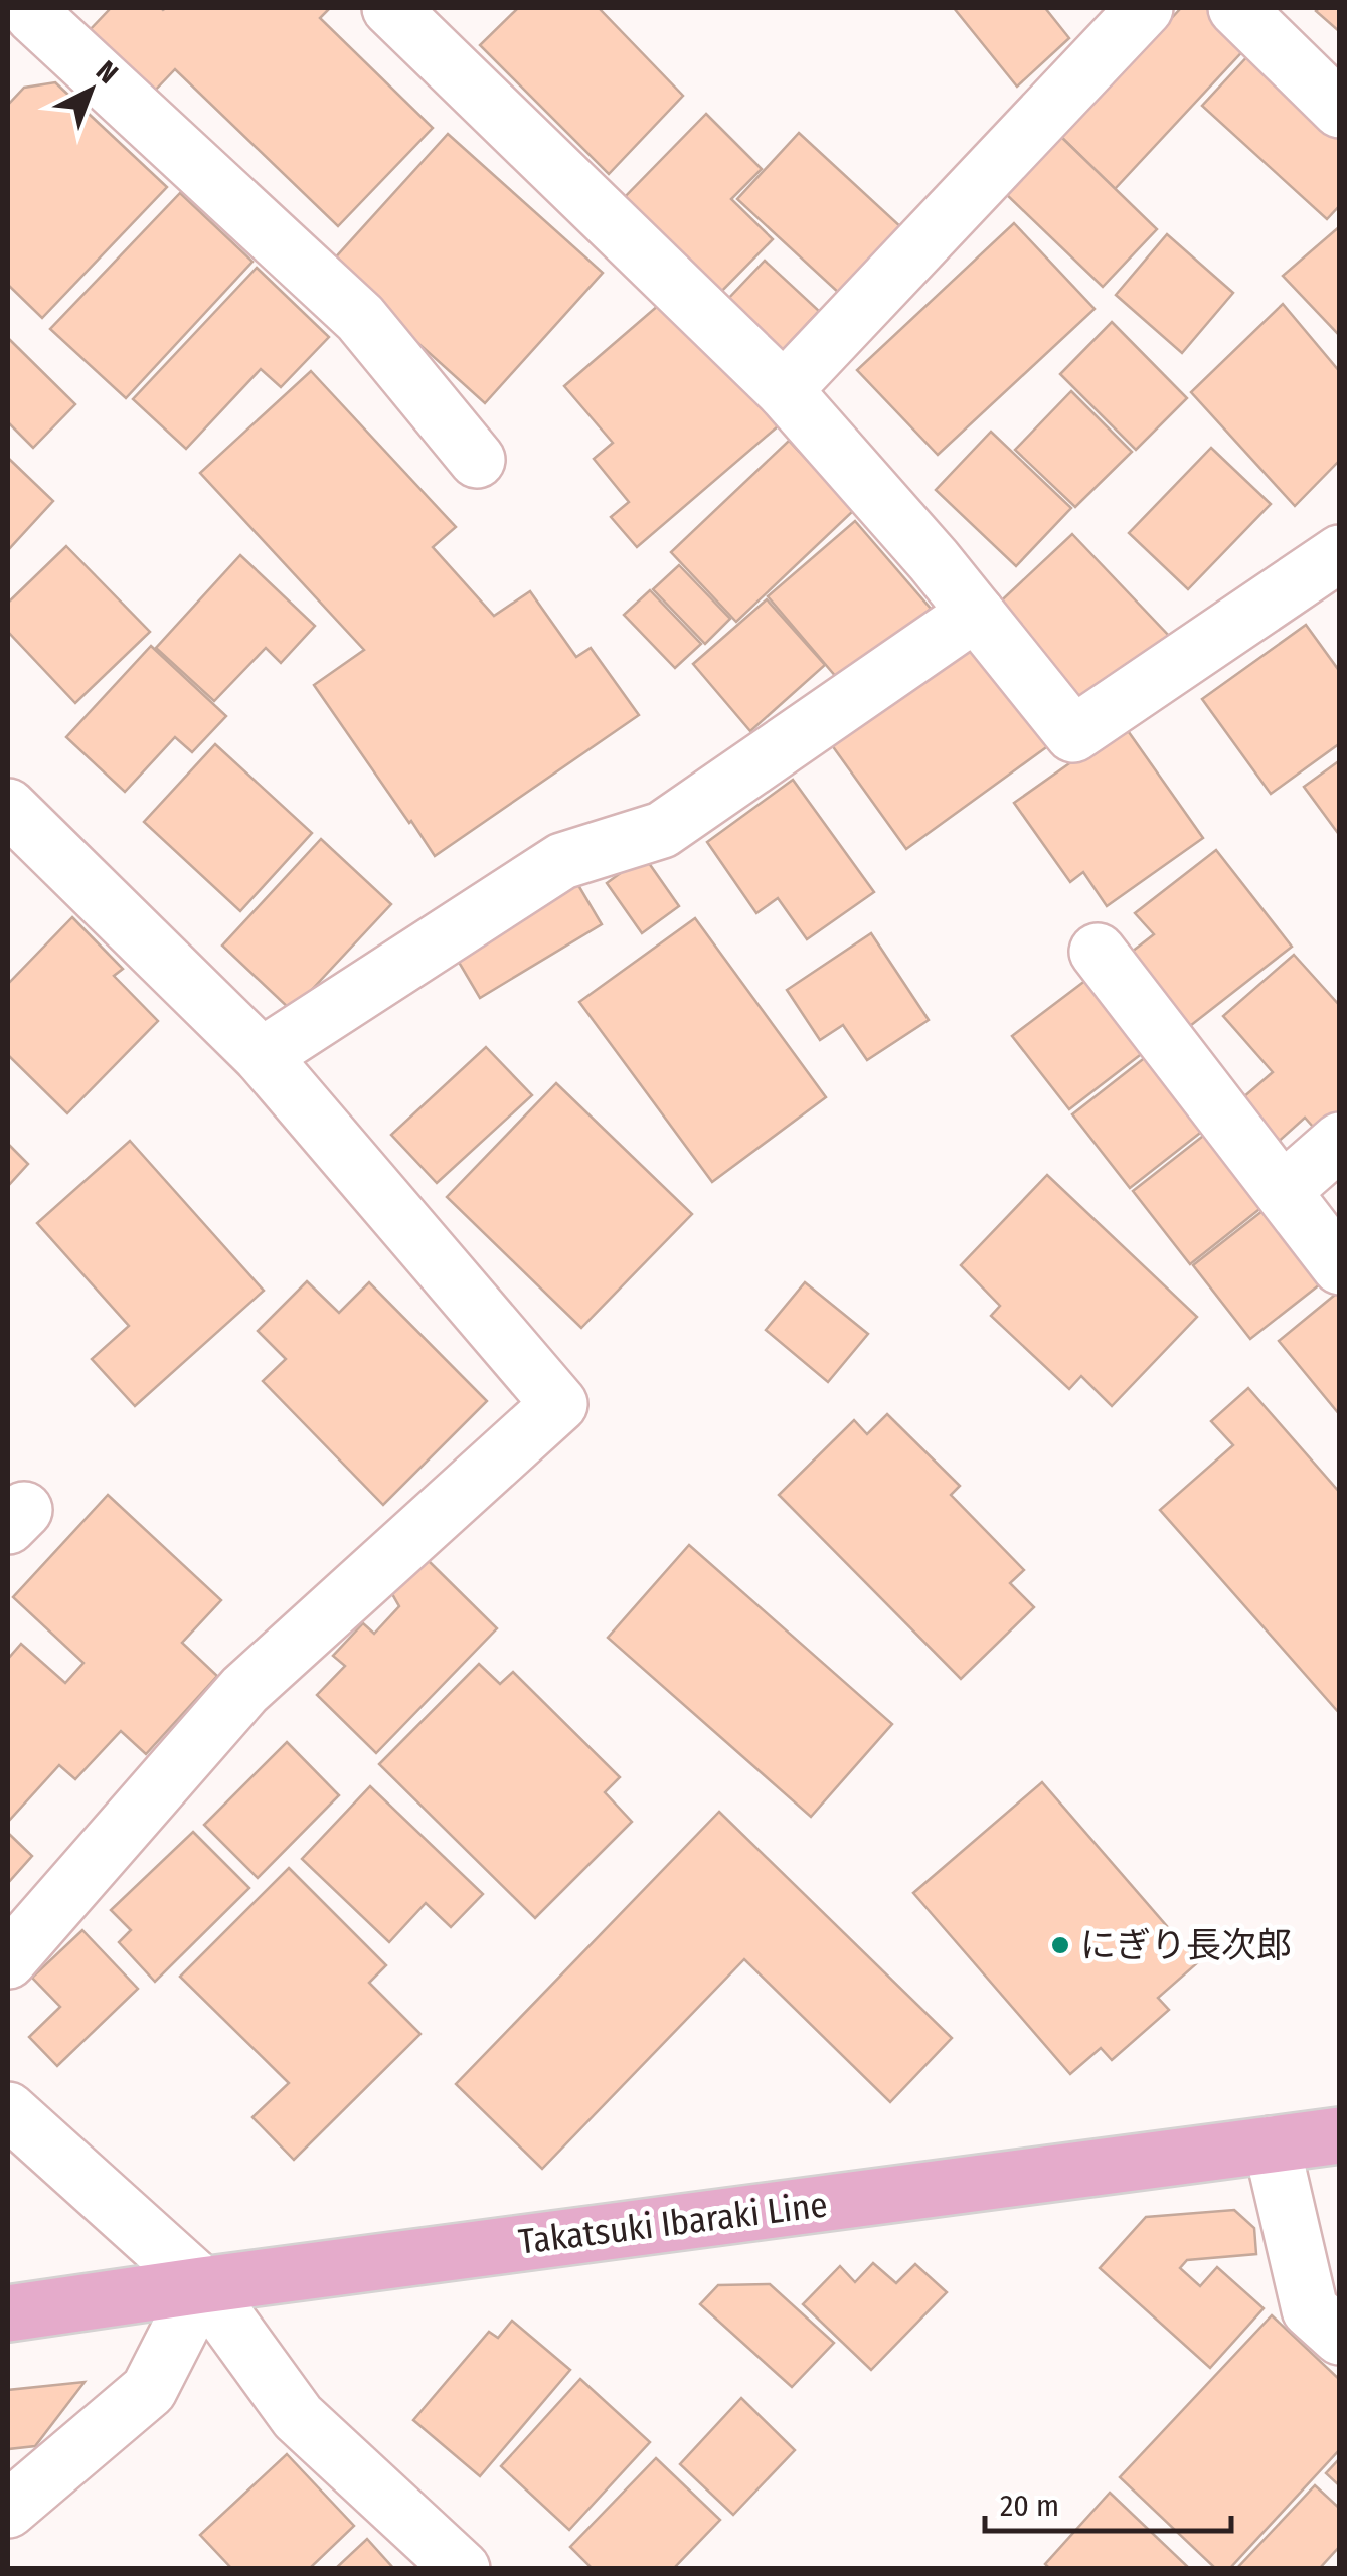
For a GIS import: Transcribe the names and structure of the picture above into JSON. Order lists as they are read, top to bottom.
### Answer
{
  "streets": {
    "main road": ["Takatsuki Ibaraki Line"]
  },
  "places": ["にぎり長次郎"],
  "scale_bar": "20 m",
  "north": "top right"
}
